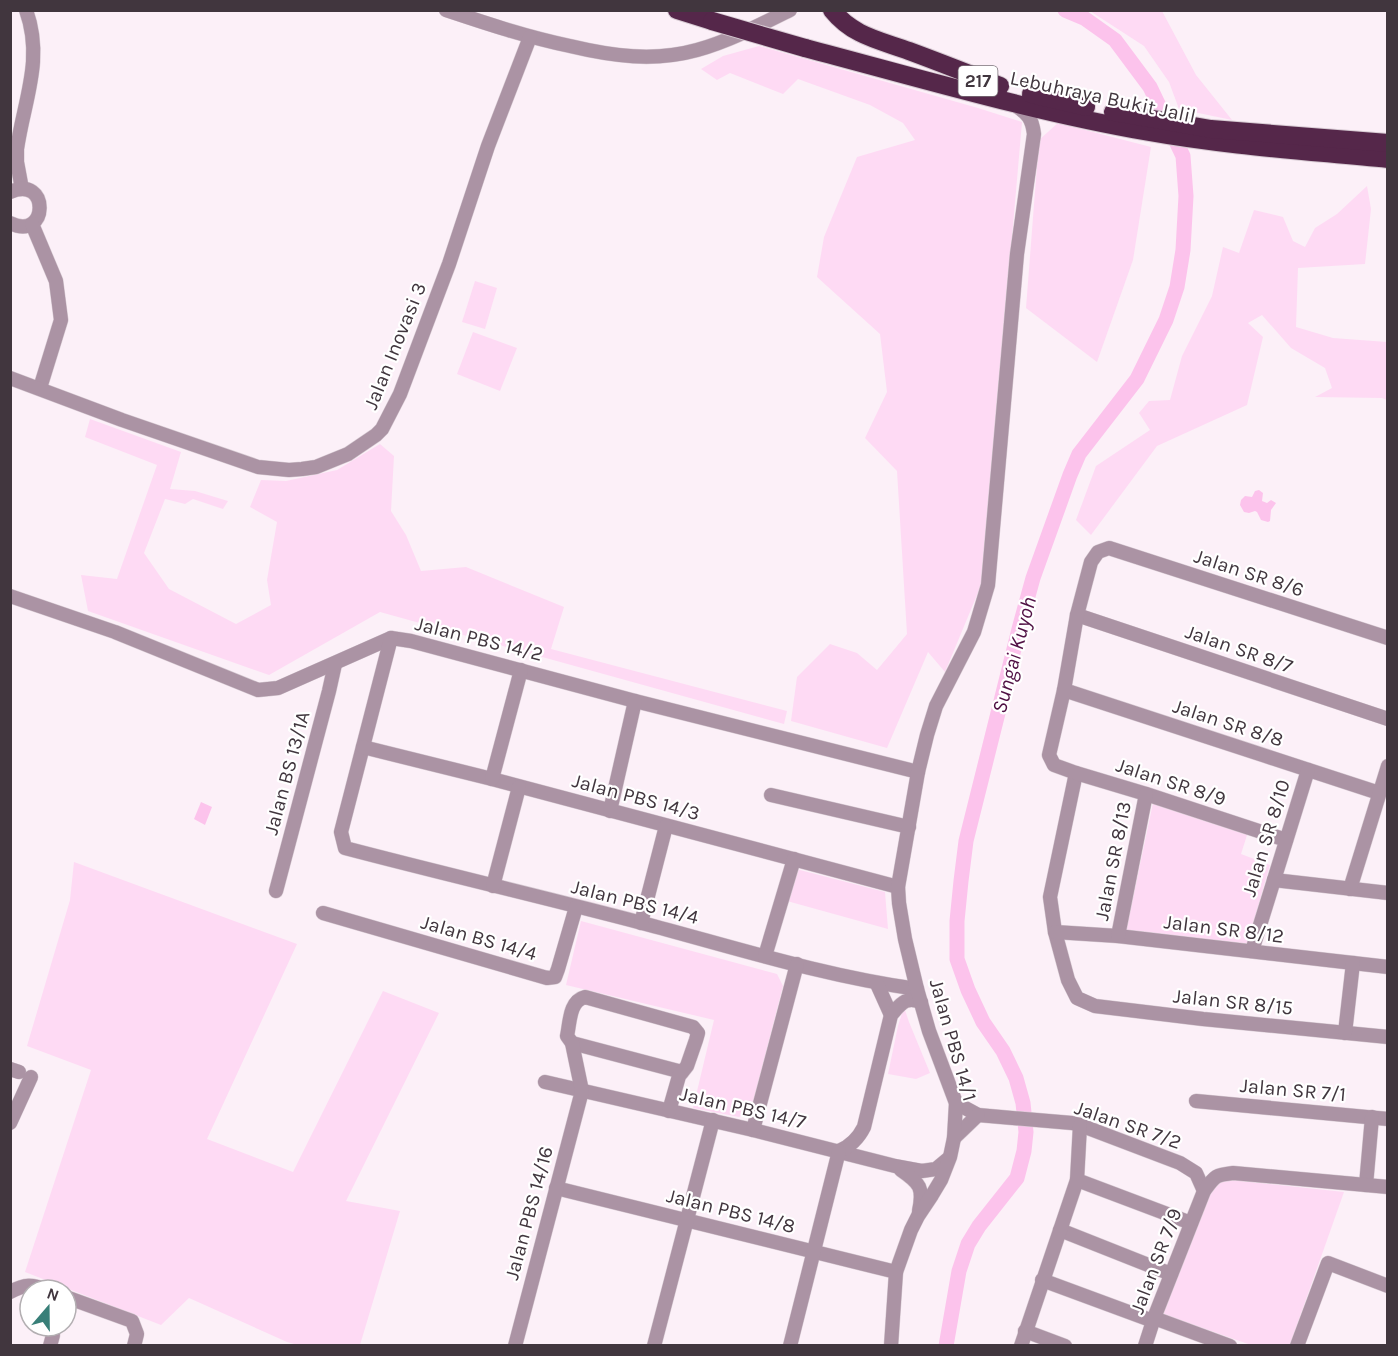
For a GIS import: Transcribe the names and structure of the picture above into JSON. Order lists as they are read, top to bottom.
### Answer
{
  "streets": {
    "highway": ["217", "Lebuhraya Bukit Jalil"],
    "street": [
      "Jalan Inovasi 3",
      "Jalan SR 8/6",
      "Jalan PBS 14/2",
      "Jalan SR 8/7",
      "Jalan SR 8/8",
      "Jalan BS 13/1A",
      "Jalan SR 8/9",
      "Jalan PBS 14/3",
      "Jalan SR 8/10",
      "Jalan SR 8/13",
      "Jalan PBS 14/4",
      "Jalan SR 8/12",
      "Jalan BS 14/4",
      "Jalan SR 8/15",
      "Jalan PBS 14/1",
      "Jalan SR 7/1",
      "Jalan PBS 14/7",
      "Jalan SR 7/2",
      "Jalan PBS 14/8",
      "Jalan PBS 14/16",
      "Jalan SR 7/9"
    ]
  },
  "crossings": [
    ["Jalan SR 8/6", "Jalan SR 8/7"],
    ["Jalan PBS 14/2", "Jalan BS 13/1A"],
    ["Jalan PBS 14/2", "Jalan PBS 14/1"],
    ["Jalan SR 8/8", "Jalan SR 8/9"],
    ["Jalan SR 8/8", "Jalan SR 8/10"],
    ["Jalan SR 8/9", "Jalan SR 8/10"],
    ["Jalan SR 8/9", "Jalan SR 8/13"],
    ["Jalan PBS 14/3", "Jalan PBS 14/4"],
    ["Jalan PBS 14/3", "Jalan PBS 14/1"],
    ["Jalan SR 8/10", "Jalan SR 8/12"],
    ["Jalan SR 8/13", "Jalan SR 8/12"],
    ["Jalan PBS 14/4", "Jalan BS 14/4"],
    ["Jalan PBS 14/4", "Jalan PBS 14/1"],
    ["Jalan SR 8/12", "Jalan SR 8/15"],
    ["Jalan PBS 14/1", "Jalan PBS 14/7"],
    ["Jalan PBS 14/1", "Jalan SR 7/2"],
    ["Jalan PBS 14/1", "Jalan PBS 14/8"],
    ["Jalan PBS 14/7", "Jalan PBS 14/16"],
    ["Jalan SR 7/2", "Jalan SR 7/9"],
    ["Jalan PBS 14/8", "Jalan PBS 14/16"]
  ],
  "water": ["Sungai Kuyoh"],
  "north": "top"
}
